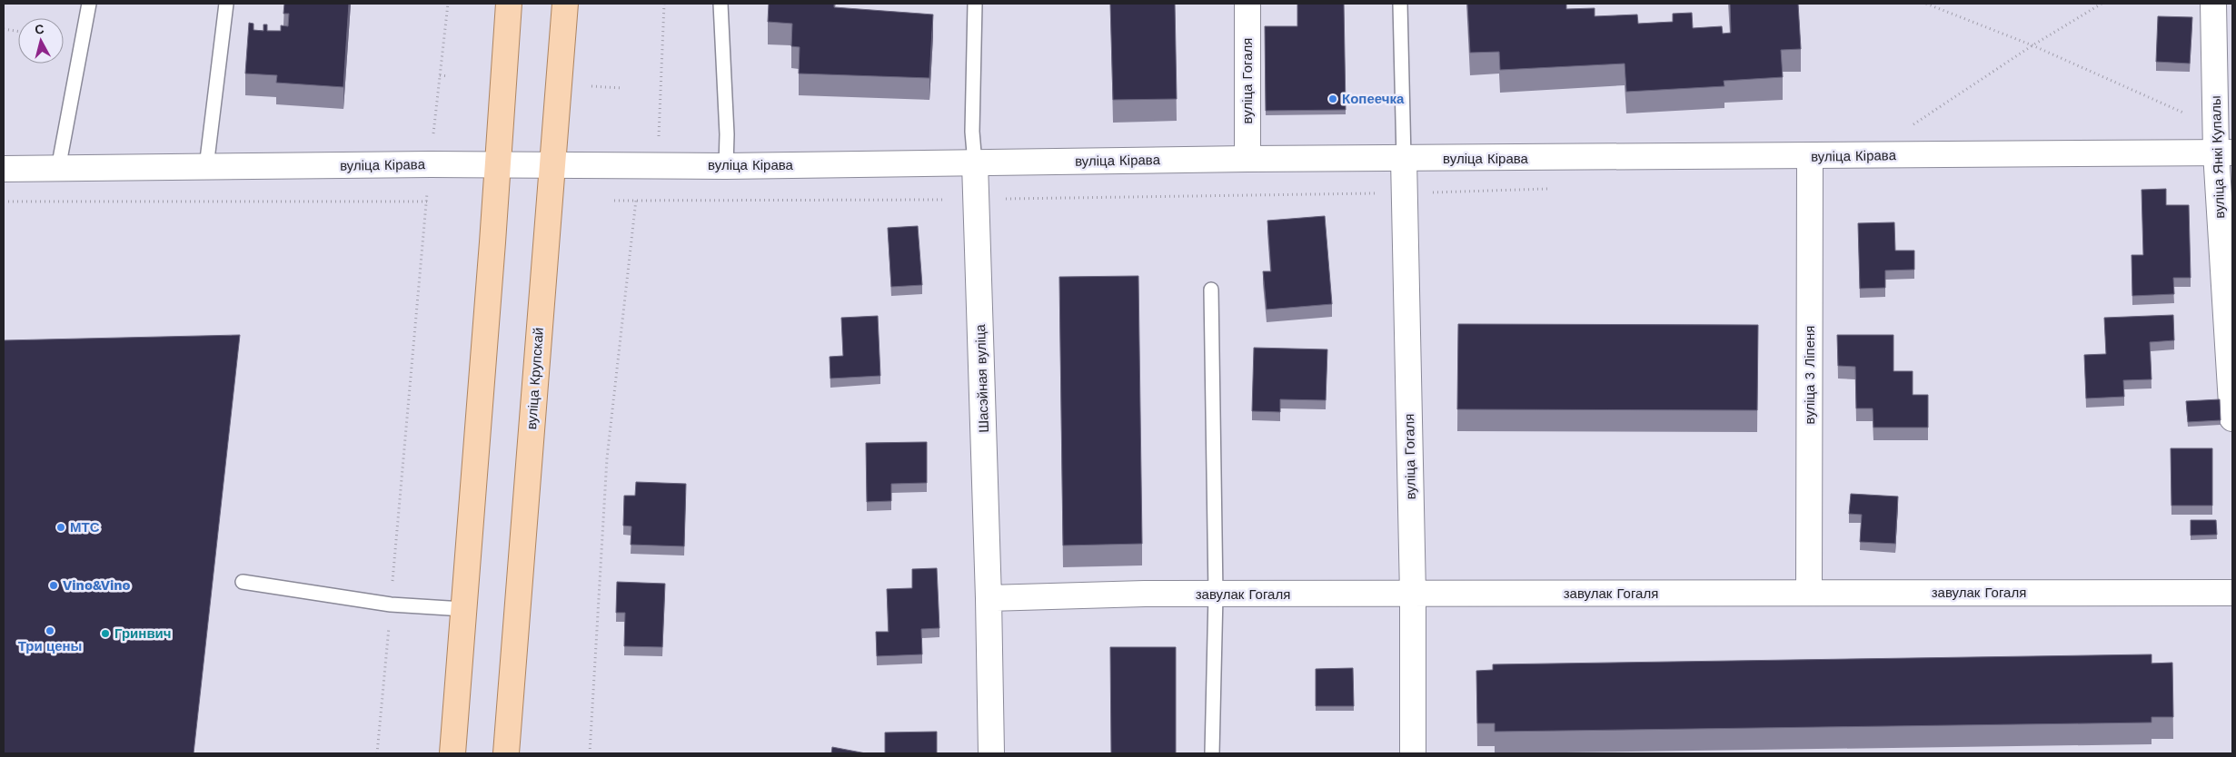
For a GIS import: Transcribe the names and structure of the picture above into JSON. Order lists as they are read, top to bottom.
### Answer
{
  "streets": {
    "main road": ["вуліца Крупскай"],
    "street": [
      "вуліца Гогаля",
      "вуліца Кірава",
      "вуліца Янкі Купалы",
      "вуліца 3 Ліпеня",
      "Шасэйная вуліца",
      "завулак Гогаля"
    ]
  },
  "crossings": [
    ["вуліца Гогаля", "вуліца Кірава"],
    ["вуліца Гогаля", "завулак Гогаля"],
    ["вуліца Кірава", "вуліца Янкі Купалы"],
    ["вуліца Кірава", "вуліца 3 Ліпеня"],
    ["вуліца Кірава", "вуліца Крупскай"],
    ["вуліца Кірава", "Шасэйная вуліца"],
    ["вуліца 3 Ліпеня", "завулак Гогаля"],
    ["Шасэйная вуліца", "завулак Гогаля"]
  ],
  "places": [
    "Копеечка",
    "МТС",
    "Vino&Vino",
    "Три цены",
    "Гринвич"
  ],
  "north": "top"
}
